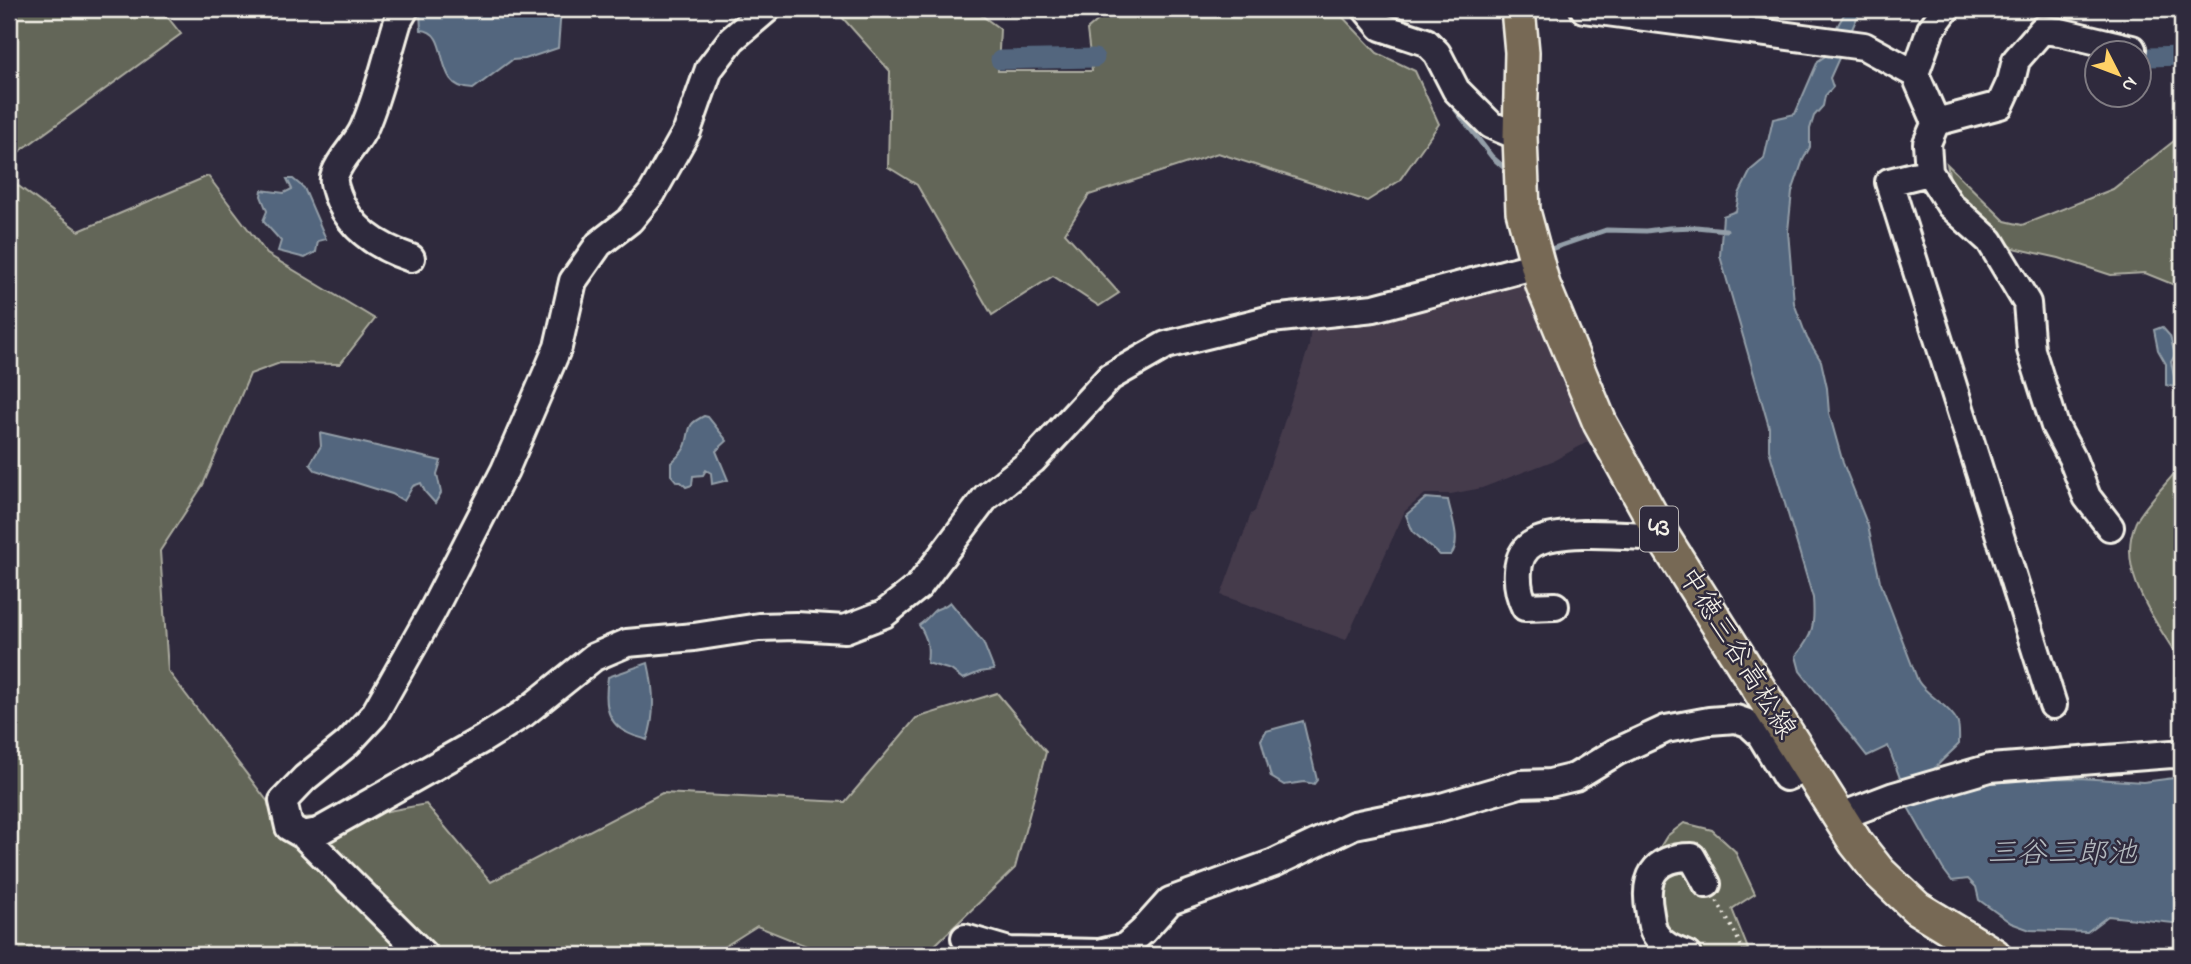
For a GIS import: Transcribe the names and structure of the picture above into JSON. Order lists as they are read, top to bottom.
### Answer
{
  "streets": {
    "main road": ["43", "中徳三谷高松線"]
  },
  "water": ["三谷三郎池"],
  "north": "bottom right"
}
